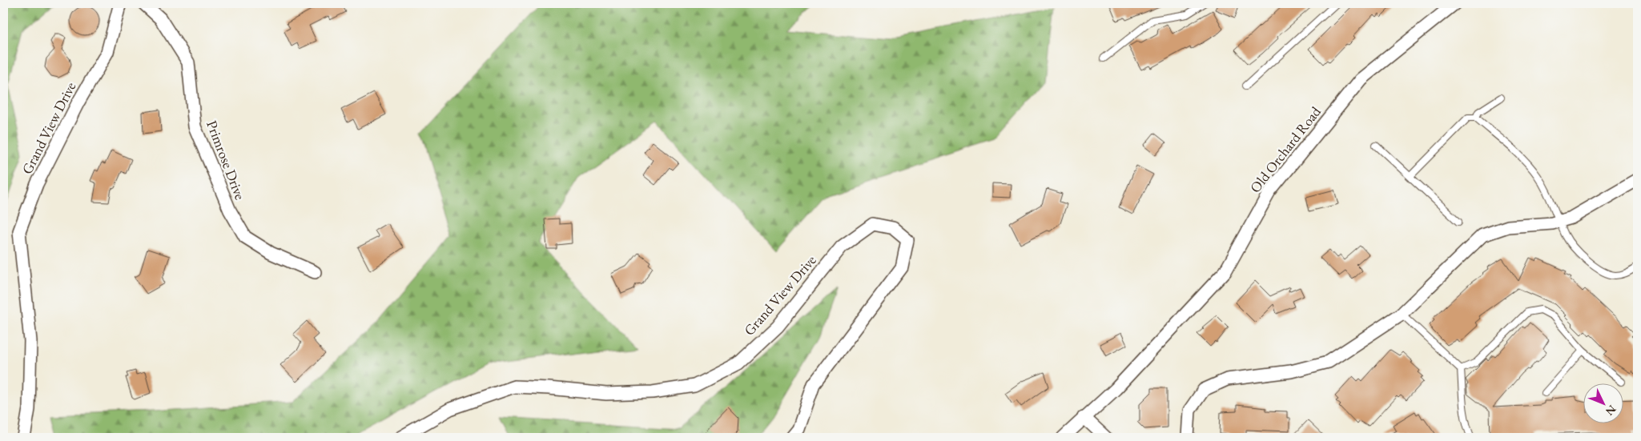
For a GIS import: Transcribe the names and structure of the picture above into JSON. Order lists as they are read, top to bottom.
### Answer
{
  "streets": {
    "street": ["Grand View Drive", "Old Orchard Road", "Primrose Drive"]
  },
  "north": "bottom right"
}
